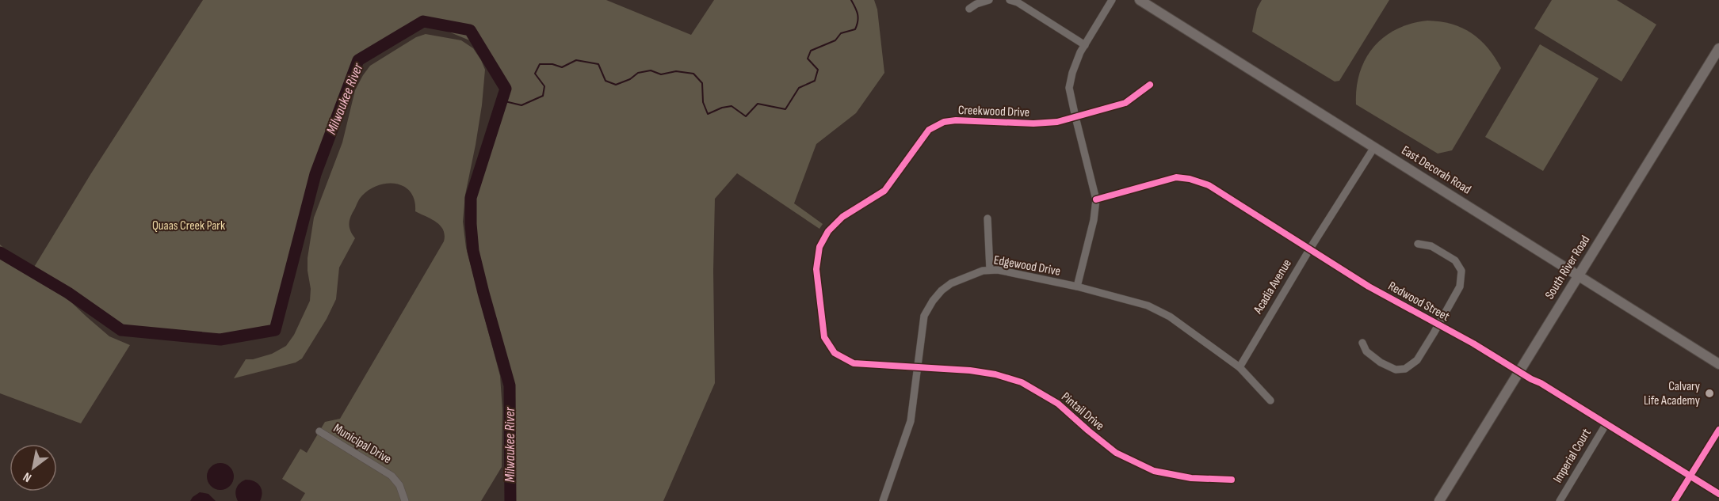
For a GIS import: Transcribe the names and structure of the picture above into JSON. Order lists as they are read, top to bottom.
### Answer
{
  "streets": {
    "street": [
      "Creekwood Drive",
      "East Decorah Road",
      "Edgewood Drive",
      "South River Road",
      "Acadia Avenue",
      "Redwood Street",
      "Pintail Drive",
      "Municipal Drive",
      "Imperial Court"
    ]
  },
  "crossings": [
    ["Creekwood Drive", "Pintail Drive"],
    ["East Decorah Road", "South River Road"],
    ["East Decorah Road", "Acadia Avenue"],
    ["Edgewood Drive", "Acadia Avenue"],
    ["Edgewood Drive", "Pintail Drive"],
    ["South River Road", "Redwood Street"],
    ["Acadia Avenue", "Redwood Street"],
    ["Redwood Street", "Imperial Court"]
  ],
  "water": ["Milwaukee River"],
  "parks": ["Quaas Creek Park"],
  "places": ["Calvary Life Academy"],
  "north": "bottom left"
}
